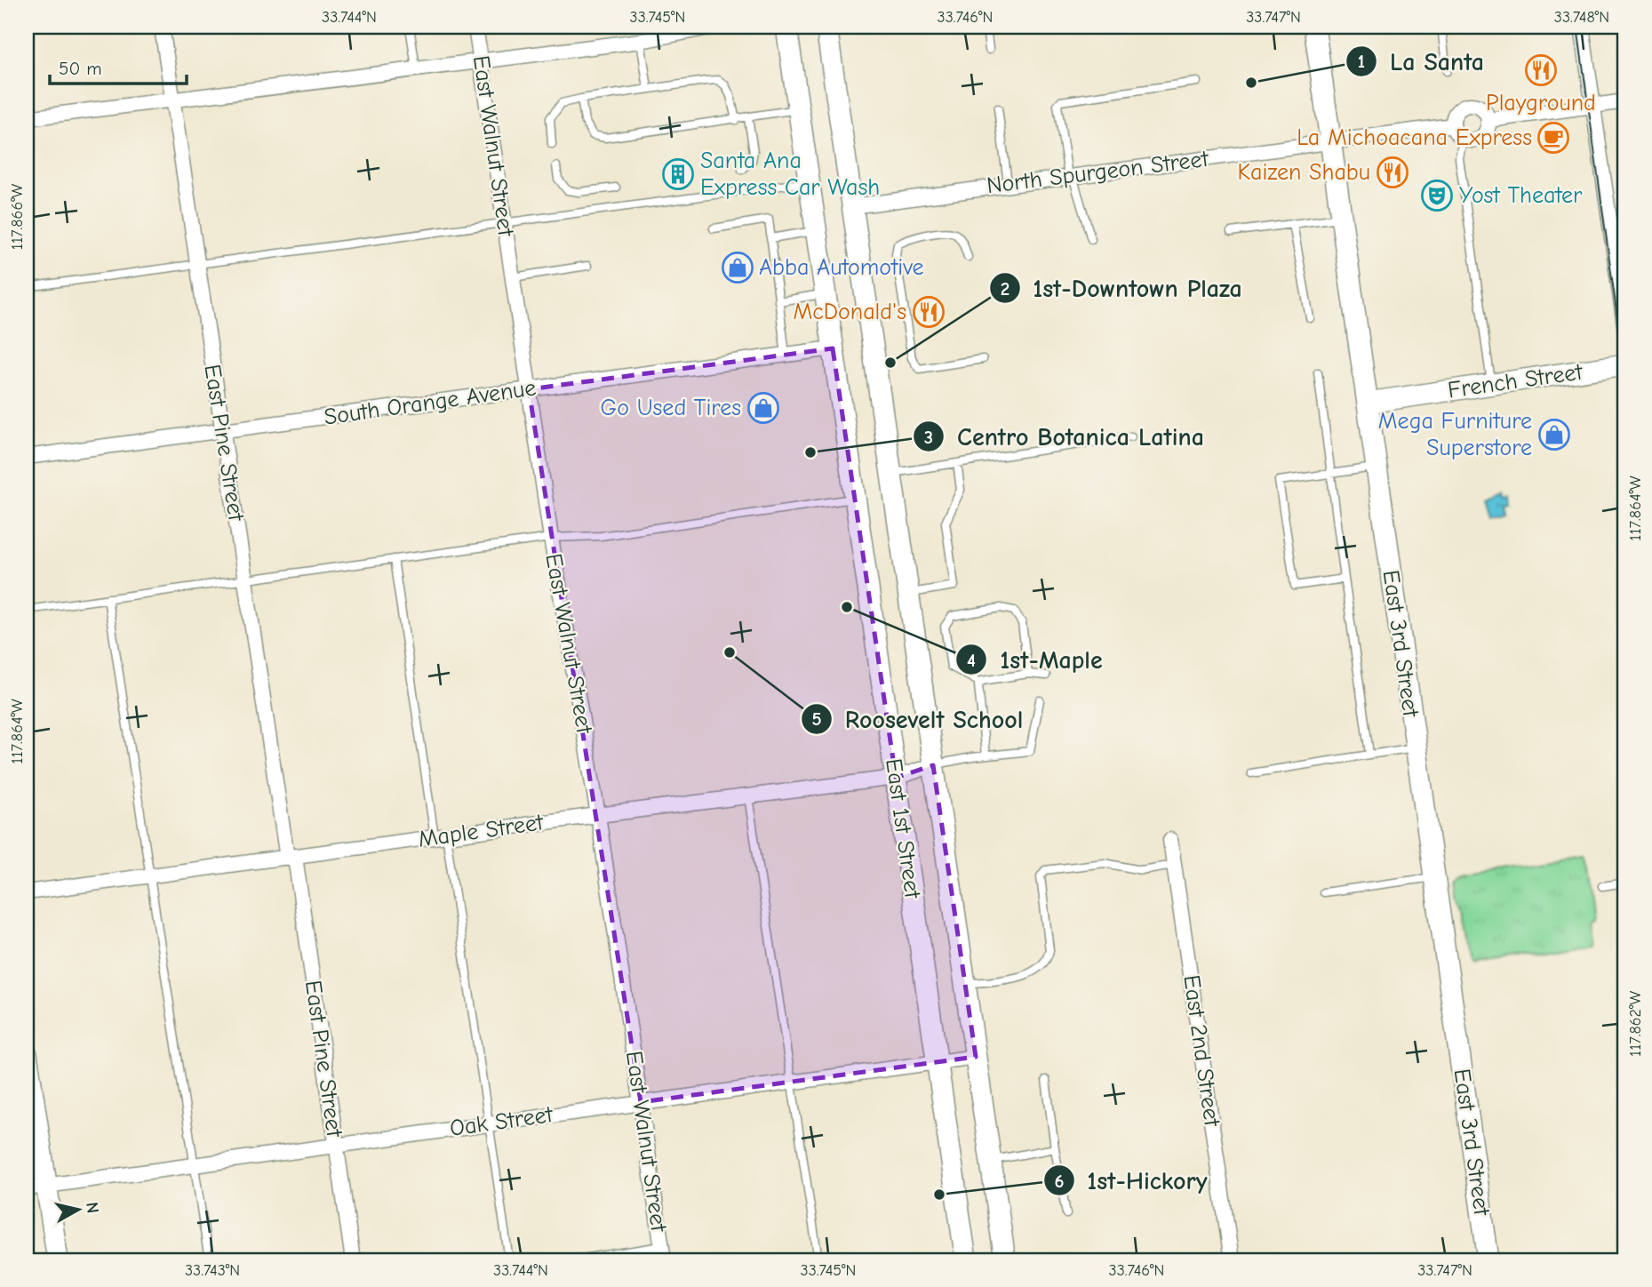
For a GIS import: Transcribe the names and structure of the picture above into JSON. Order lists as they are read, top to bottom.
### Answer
{
  "streets": {
    "main road": ["French Street", "East 3rd Street", "East 1st Street"],
    "street": [
      "East Walnut Street",
      "North Spurgeon Street",
      "South Orange Avenue",
      "East Pine Street",
      "Maple Street",
      "East 2nd Street",
      "Oak Street"
    ]
  },
  "crossings": [
    ["East Walnut Street", "South Orange Avenue"],
    ["East Walnut Street", "Maple Street"],
    ["East Walnut Street", "Oak Street"],
    ["North Spurgeon Street", "East 3rd Street"],
    ["North Spurgeon Street", "East 1st Street"],
    ["French Street", "East 3rd Street"],
    ["South Orange Avenue", "East Pine Street"],
    ["South Orange Avenue", "East 1st Street"],
    ["East Pine Street", "Maple Street"],
    ["East Pine Street", "Oak Street"],
    ["East 1st Street", "Maple Street"],
    ["East 1st Street", "Oak Street"]
  ],
  "places": {
    "restaurant": ["Playground", "Kaizen Shabu", "McDonald's"],
    "other": [
      "La Santa",
      "1st-Downtown Plaza",
      "Centro Botanica Latina",
      "1st-Maple",
      "Roosevelt School",
      "1st-Hickory"
    ],
    "cafe": ["La Michoacana Express"],
    "building": ["Santa Ana Express Car Wash"],
    "theatre": ["Yost Theater"],
    "shop": ["Abba Automotive", "Go Used Tires", "Mega Furniture Superstore"]
  },
  "scale_bar": "50 m",
  "north": "right",
  "coordinates": [
    "33.744°N",
    "33.745°N",
    "33.746°N",
    "33.747°N",
    "33.748°N",
    "117.866°W",
    "117.864°W",
    "117.862°W",
    "33.743°N"
  ]
}
